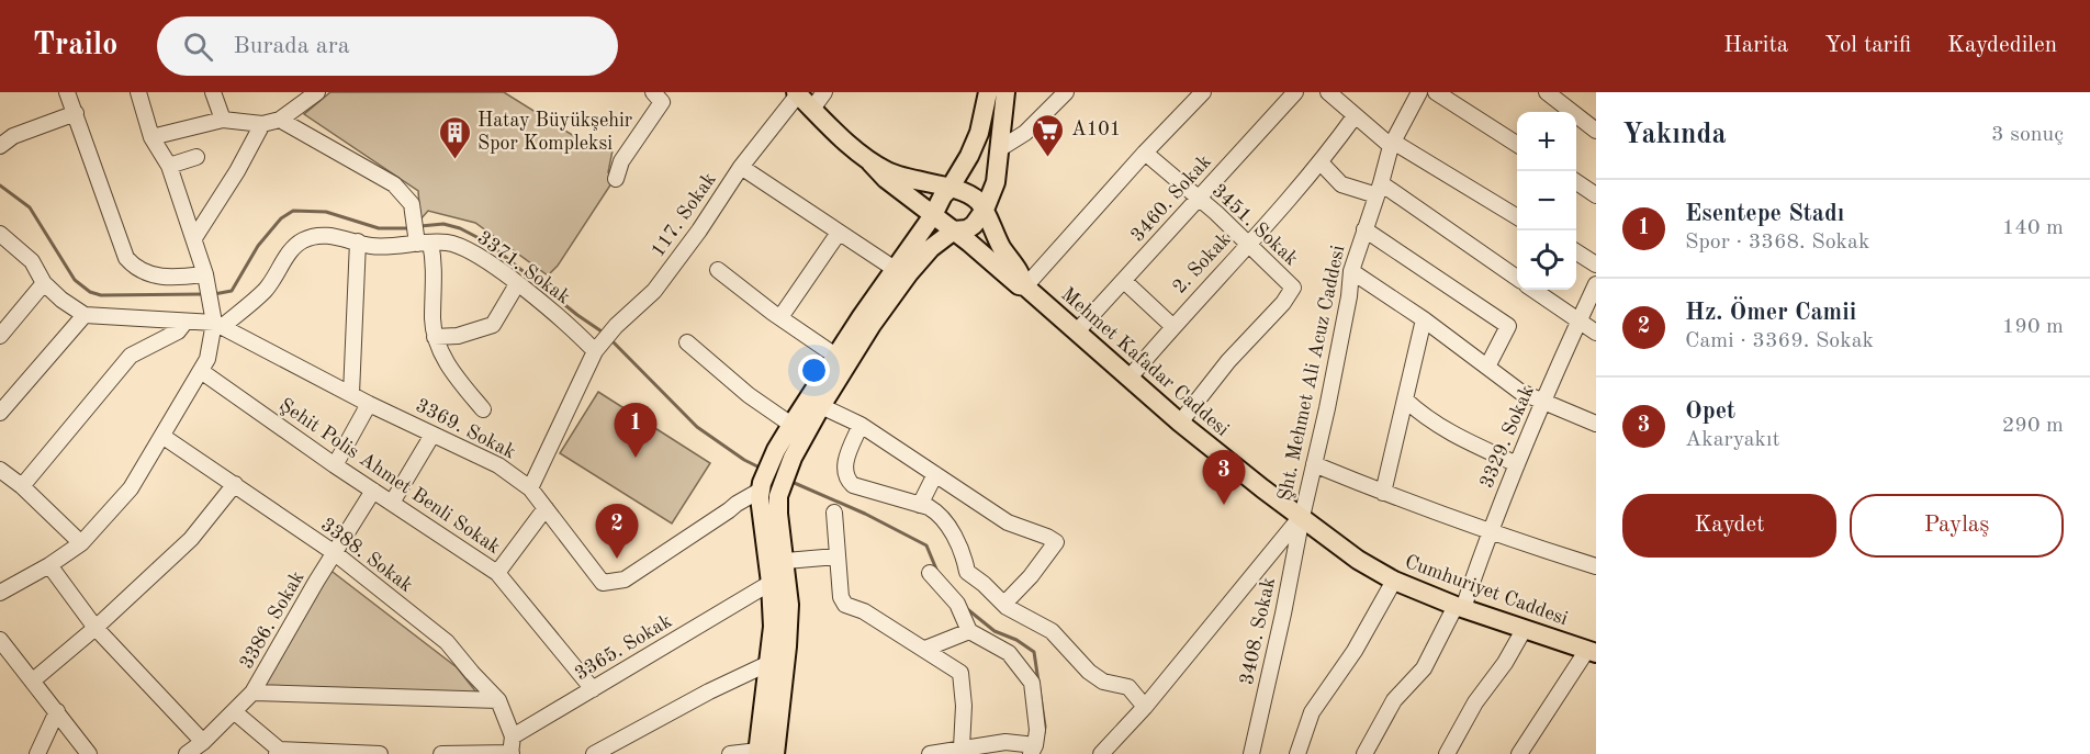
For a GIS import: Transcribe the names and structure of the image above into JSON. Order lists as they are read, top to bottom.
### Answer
{
  "streets": {
    "main road": ["Mehmet Kafadar Caddesi", "Cumhuriyet Caddesi"],
    "street": [
      "3460. Sokak",
      "117. Sokak",
      "3451. Sokak",
      "2. Sokak",
      "3371. Sokak",
      "Şht. Mehmet Ali Acuz Caddesi",
      "3369. Sokak",
      "3329. Sokak",
      "Şehit Polis Ahmet Benli Sokak",
      "3388. Sokak",
      "3386. Sokak",
      "3408. Sokak",
      "3365. Sokak"
    ]
  },
  "crossings": [
    ["3460. Sokak", "3451. Sokak"],
    ["3460. Sokak", "Mehmet Kafadar Caddesi"],
    ["117. Sokak", "3371. Sokak"],
    ["117. Sokak", "Mehmet Kafadar Caddesi"],
    ["117. Sokak", "3369. Sokak"],
    ["3451. Sokak", "2. Sokak"],
    ["3451. Sokak", "Mehmet Kafadar Caddesi"],
    ["2. Sokak", "Mehmet Kafadar Caddesi"],
    ["3371. Sokak", "3369. Sokak"],
    ["Mehmet Kafadar Caddesi", "Şht. Mehmet Ali Acuz Caddesi"],
    ["Mehmet Kafadar Caddesi", "Cumhuriyet Caddesi"],
    ["Mehmet Kafadar Caddesi", "3408. Sokak"],
    ["Şht. Mehmet Ali Acuz Caddesi", "Cumhuriyet Caddesi"],
    ["Şht. Mehmet Ali Acuz Caddesi", "3408. Sokak"],
    ["3329. Sokak", "Cumhuriyet Caddesi"],
    ["Şehit Polis Ahmet Benli Sokak", "3386. Sokak"],
    ["Şehit Polis Ahmet Benli Sokak", "3365. Sokak"],
    ["3388. Sokak", "3386. Sokak"],
    ["3388. Sokak", "3365. Sokak"],
    ["Cumhuriyet Caddesi", "3408. Sokak"]
  ],
  "places": {
    "supermarket": ["A101"],
    "building": ["Hatay Büyükşehir Spor Kompleksi"]
  },
  "page": {
    "header": "Trailo",
    "search": "Burada ara",
    "nav": ["Harita", "Yol tarifi", "Kaydedilen"],
    "heading": ["Yakında", "3 sonuç"],
    "map_buttons": ["+", "−"],
    "list": [
      {
        "mark": "1",
        "name": "Esentepe Stadı",
        "note": "Spor · 3368. Sokak",
        "value": "140 m"
      },
      {
        "mark": "2",
        "name": "Hz. Ömer Camii",
        "note": "Cami · 3369. Sokak",
        "value": "190 m"
      },
      {
        "mark": "3",
        "name": "Opet",
        "note": "Akaryakıt",
        "value": "290 m"
      }
    ],
    "pins": ["1", "3", "2"],
    "buttons": ["Kaydet", "Paylaş"]
  }
}
